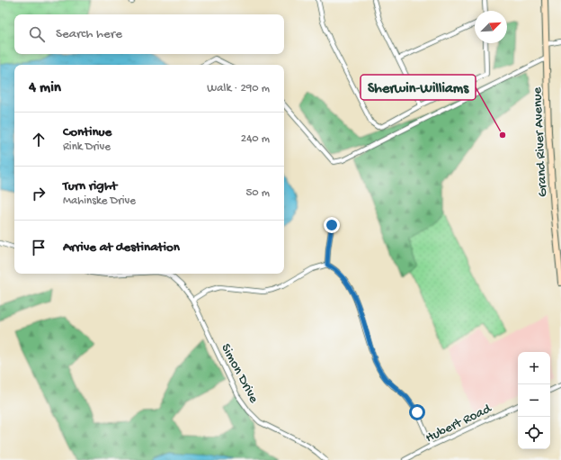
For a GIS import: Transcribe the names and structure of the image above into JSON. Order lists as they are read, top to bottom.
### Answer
{
  "streets": {
    "main road": ["Grand River Avenue"],
    "street": ["Simon Drive", "Hubert Road"]
  },
  "places": ["Sherwin-Williams"],
  "north": "top right",
  "page": {
    "search": "Search here",
    "heading": ["4 min", "Walk · 290 m"],
    "list": [
      ["Continue", "Rink Drive", "240 m"],
      ["Turn right", "Mahinske Drive", "50 m"],
      "Arrive at destination"
    ],
    "map_buttons": ["+", "−"]
  }
}
